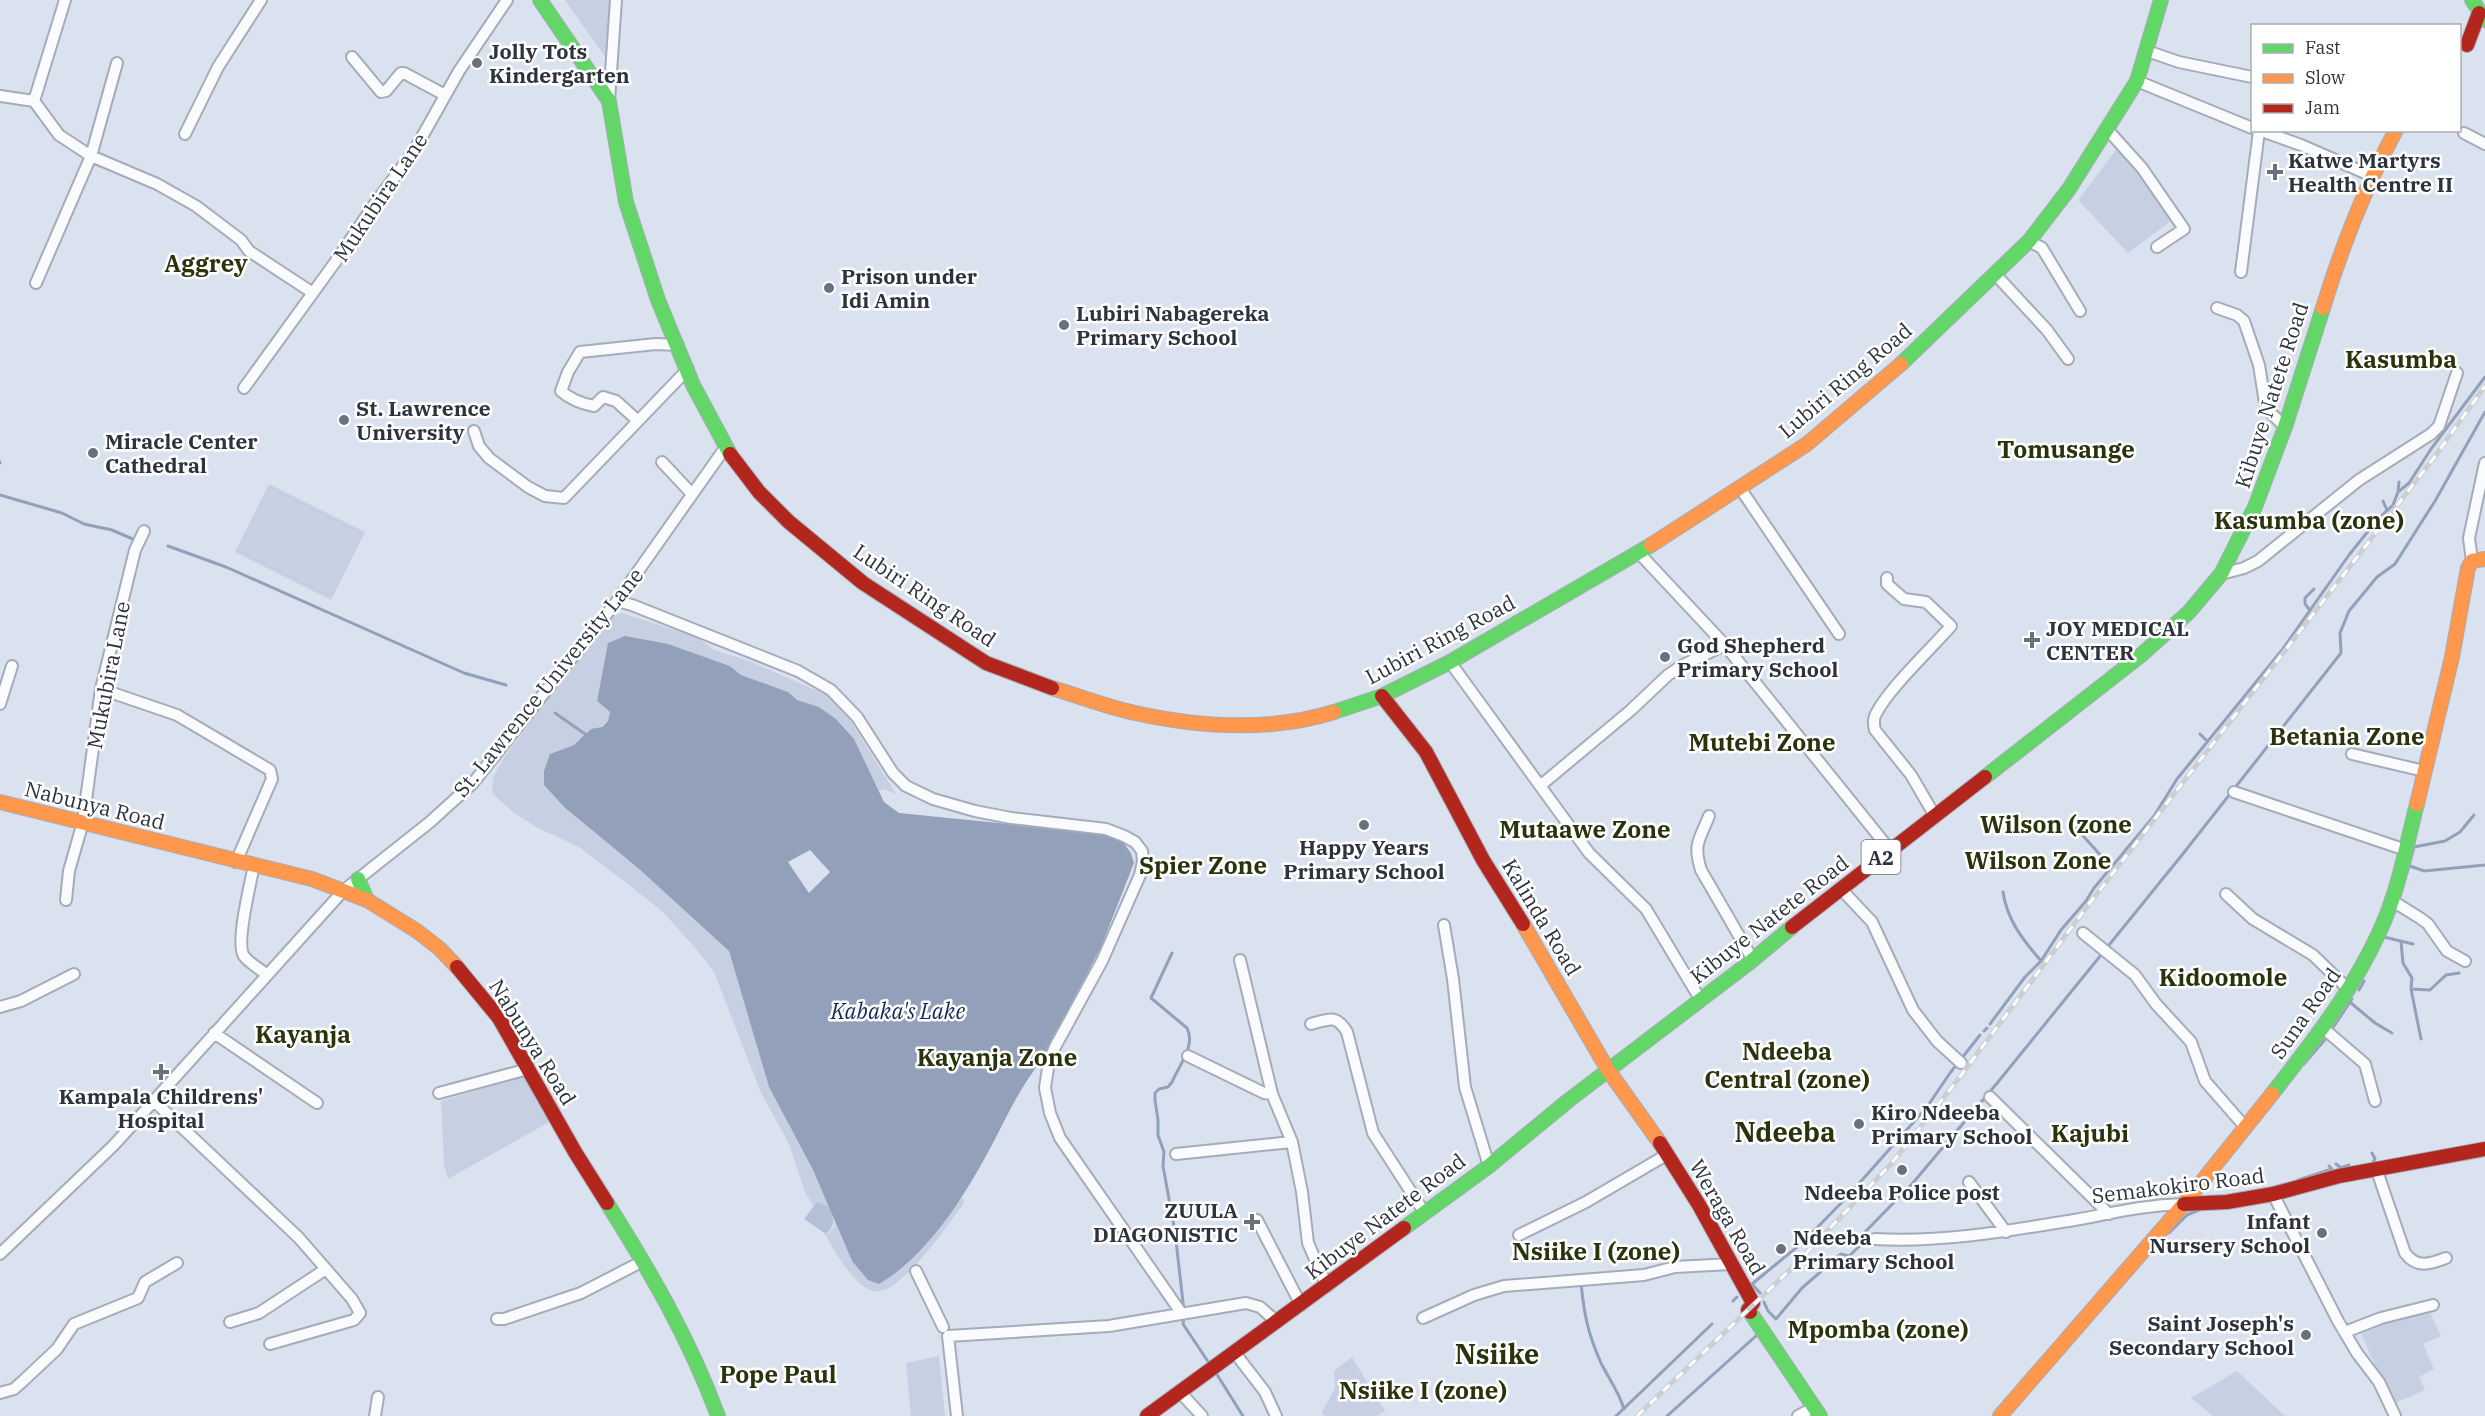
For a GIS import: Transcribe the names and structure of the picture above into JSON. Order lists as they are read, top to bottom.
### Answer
{
  "streets": {
    "main road": [
      "Lubiri Ring Road",
      "Kibuye Natete Road",
      "Nabunya Road",
      "A2",
      "Kalinda Road",
      "Suna Road",
      "Semakokiro Road",
      "Weraga Road"
    ],
    "street": ["Mukubira Lane", "St. Lawrence University Lane"]
  },
  "crossings": [
    ["Mukubira Lane", "Nabunya Road"],
    ["Lubiri Ring Road", "St. Lawrence University Lane"],
    ["Lubiri Ring Road", "Kalinda Road"],
    ["Kibuye Natete Road", "Kalinda Road"],
    ["Kibuye Natete Road", "Weraga Road"],
    ["St. Lawrence University Lane", "Nabunya Road"],
    ["Kalinda Road", "Weraga Road"],
    ["Suna Road", "Semakokiro Road"]
  ],
  "districts": [
    "Aggrey",
    "Kasumba",
    "Tomusange",
    "Kasumba (zone)",
    "Betania Zone",
    "Mutebi Zone",
    "Wilson (zone",
    "Mutaawe Zone",
    "Wilson Zone",
    "Spier Zone",
    "Kidoomole",
    "Kayanja",
    "Ndeeba Central (zone)",
    "Kayanja Zone",
    "Ndeeba",
    "Kajubi",
    "Nsiike I (zone)",
    "Mpomba (zone)",
    "Nsiike",
    "Pope Paul",
    "Nsiike I (zone)"
  ],
  "water": ["Kabaka's Lake"],
  "places": {
    "other": [
      "Jolly Tots Kindergarten",
      "Prison under Idi Amin",
      "Lubiri Nabagereka Primary School",
      "St. Lawrence University",
      "Miracle Center Cathedral",
      "God Shepherd Primary School",
      "Happy Years Primary School",
      "Kiro Ndeeba Primary School",
      "Ndeeba Police post",
      "Infant Nursery School",
      "Ndeeba Primary School",
      "Saint Joseph's Secondary School"
    ],
    "health": [
      "Katwe Martyrs Health Centre II",
      "JOY MEDICAL CENTER",
      "Kampala Childrens' Hospital",
      "ZUULA DIAGONISTIC"
    ]
  },
  "legend": ["Fast", "Slow", "Jam"]
}
